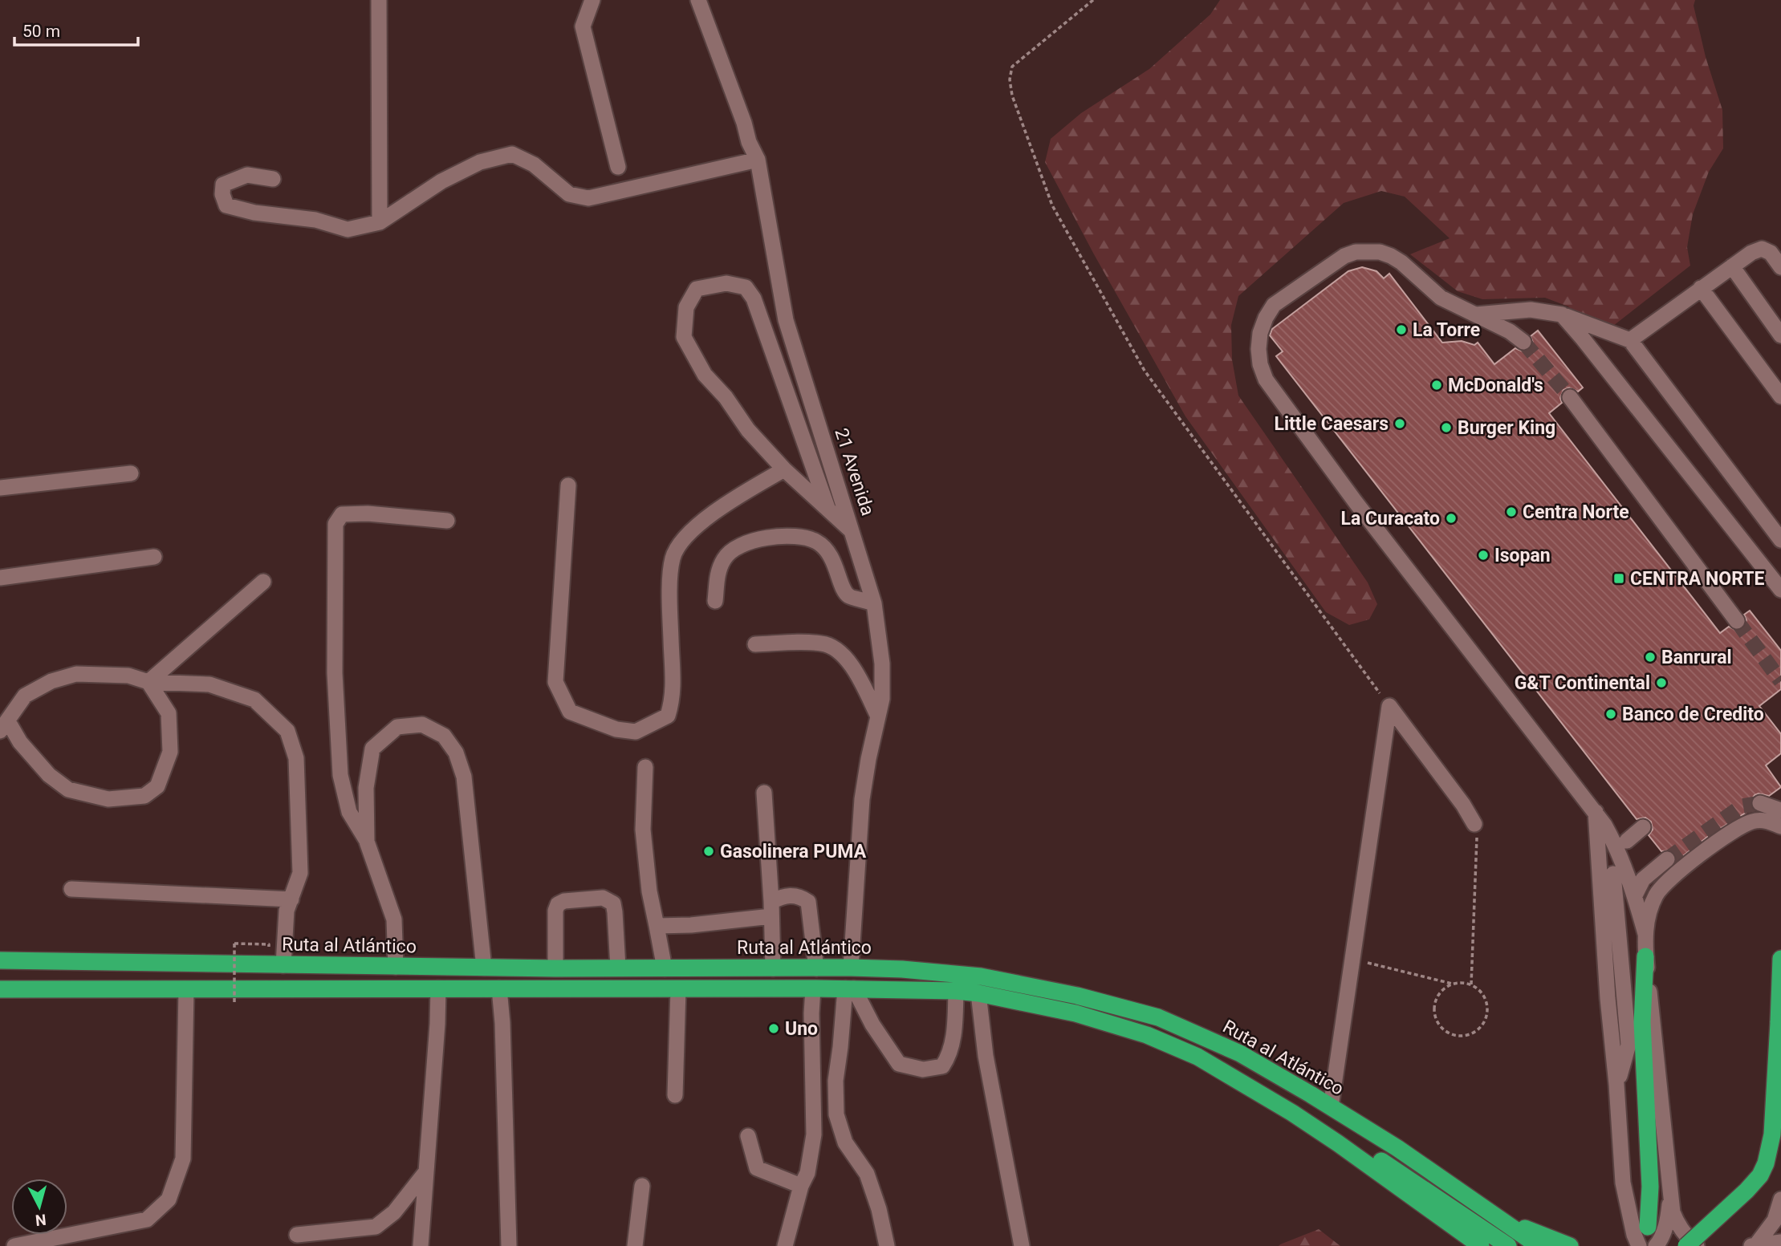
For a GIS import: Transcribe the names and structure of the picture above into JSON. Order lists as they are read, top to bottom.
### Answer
{
  "streets": {
    "highway": ["Ruta al Atlántico"],
    "street": ["21 Avenida"]
  },
  "crossings": [
    ["21 Avenida", "Ruta al Atlántico"]
  ],
  "places": {
    "other": [
      "La Torre",
      "McDonald's",
      "Little Caesars",
      "Burger King",
      "Centra Norte",
      "La Curacato",
      "Isopan",
      "Banrural",
      "G&T Continental",
      "Banco de Credito",
      "Gasolinera PUMA",
      "Uno"
    ],
    "transit": ["CENTRA NORTE"]
  },
  "scale_bar": "50 m",
  "north": "bottom"
}
